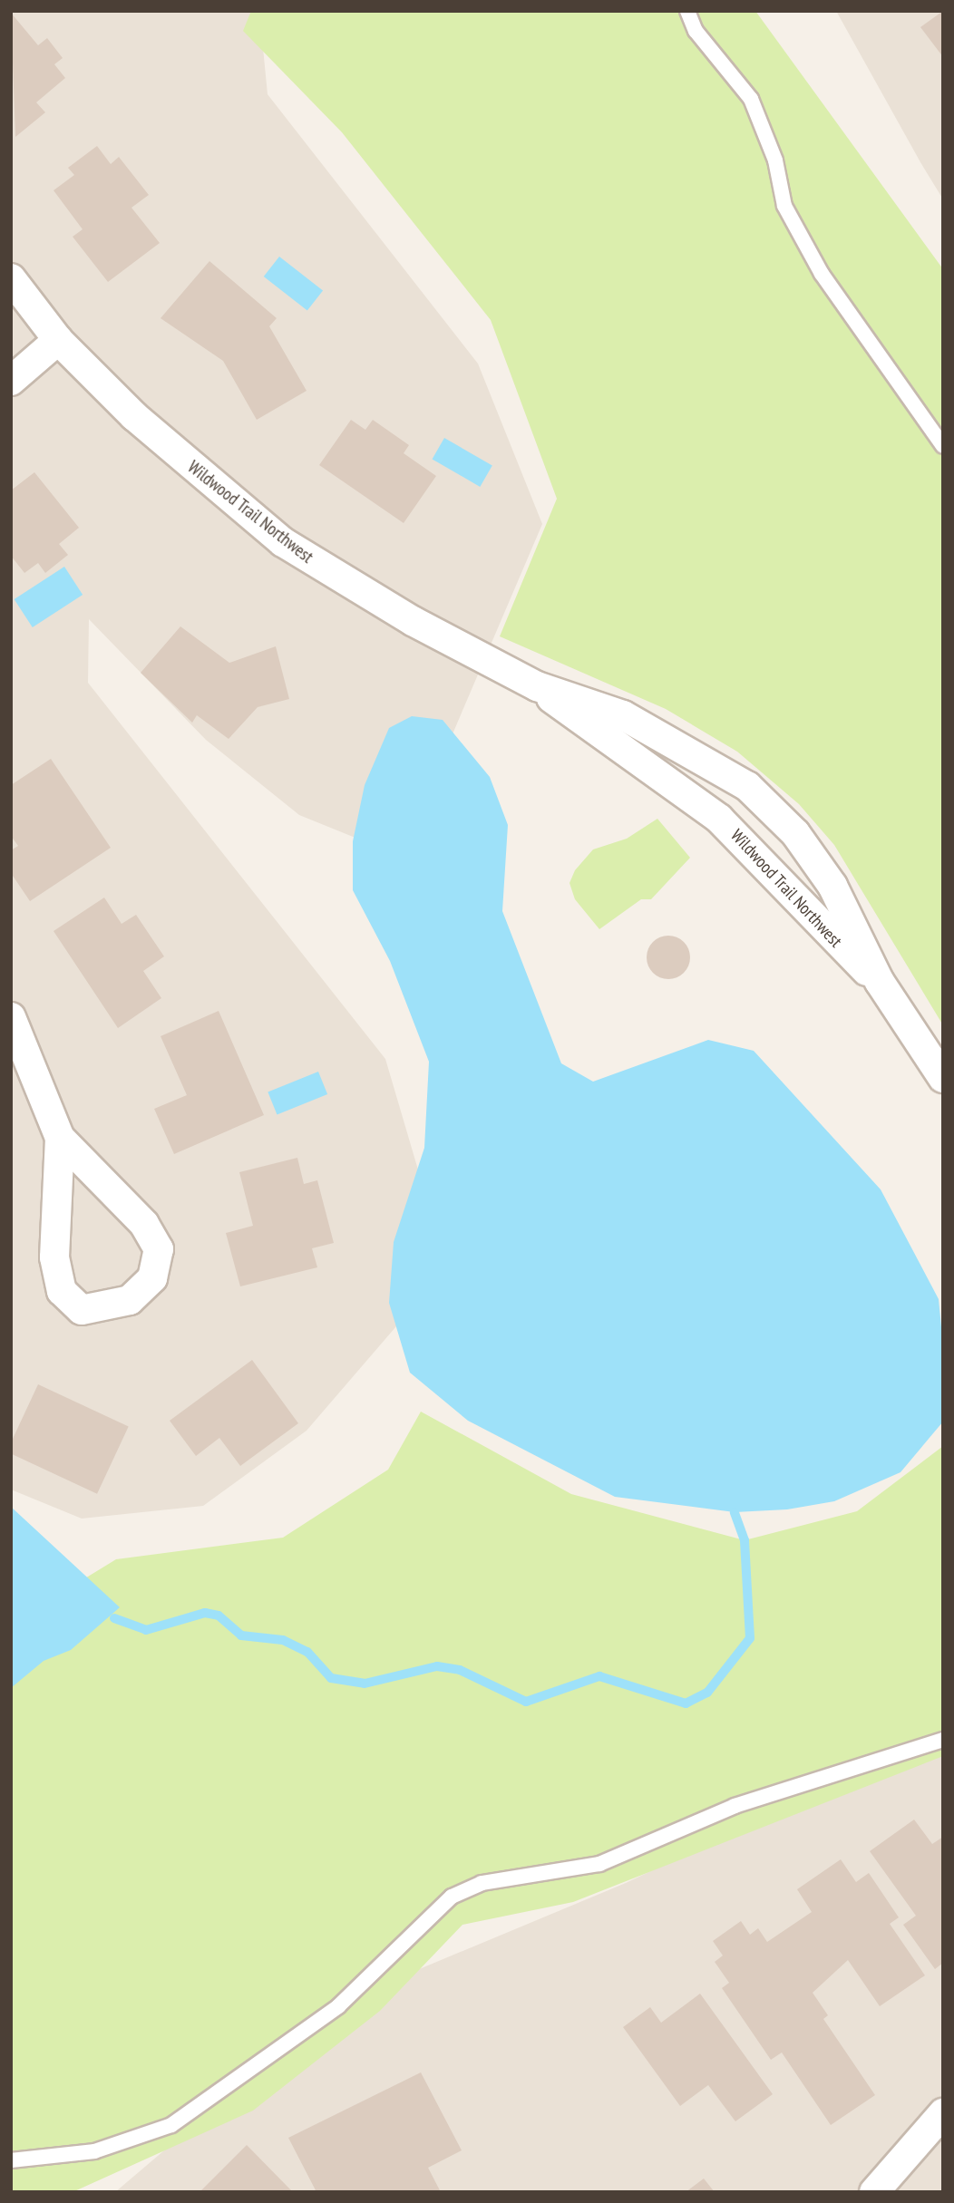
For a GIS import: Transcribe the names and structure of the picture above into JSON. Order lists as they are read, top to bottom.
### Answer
{
  "streets": {
    "street": ["Wildwood Trail Northwest"]
  }
}
